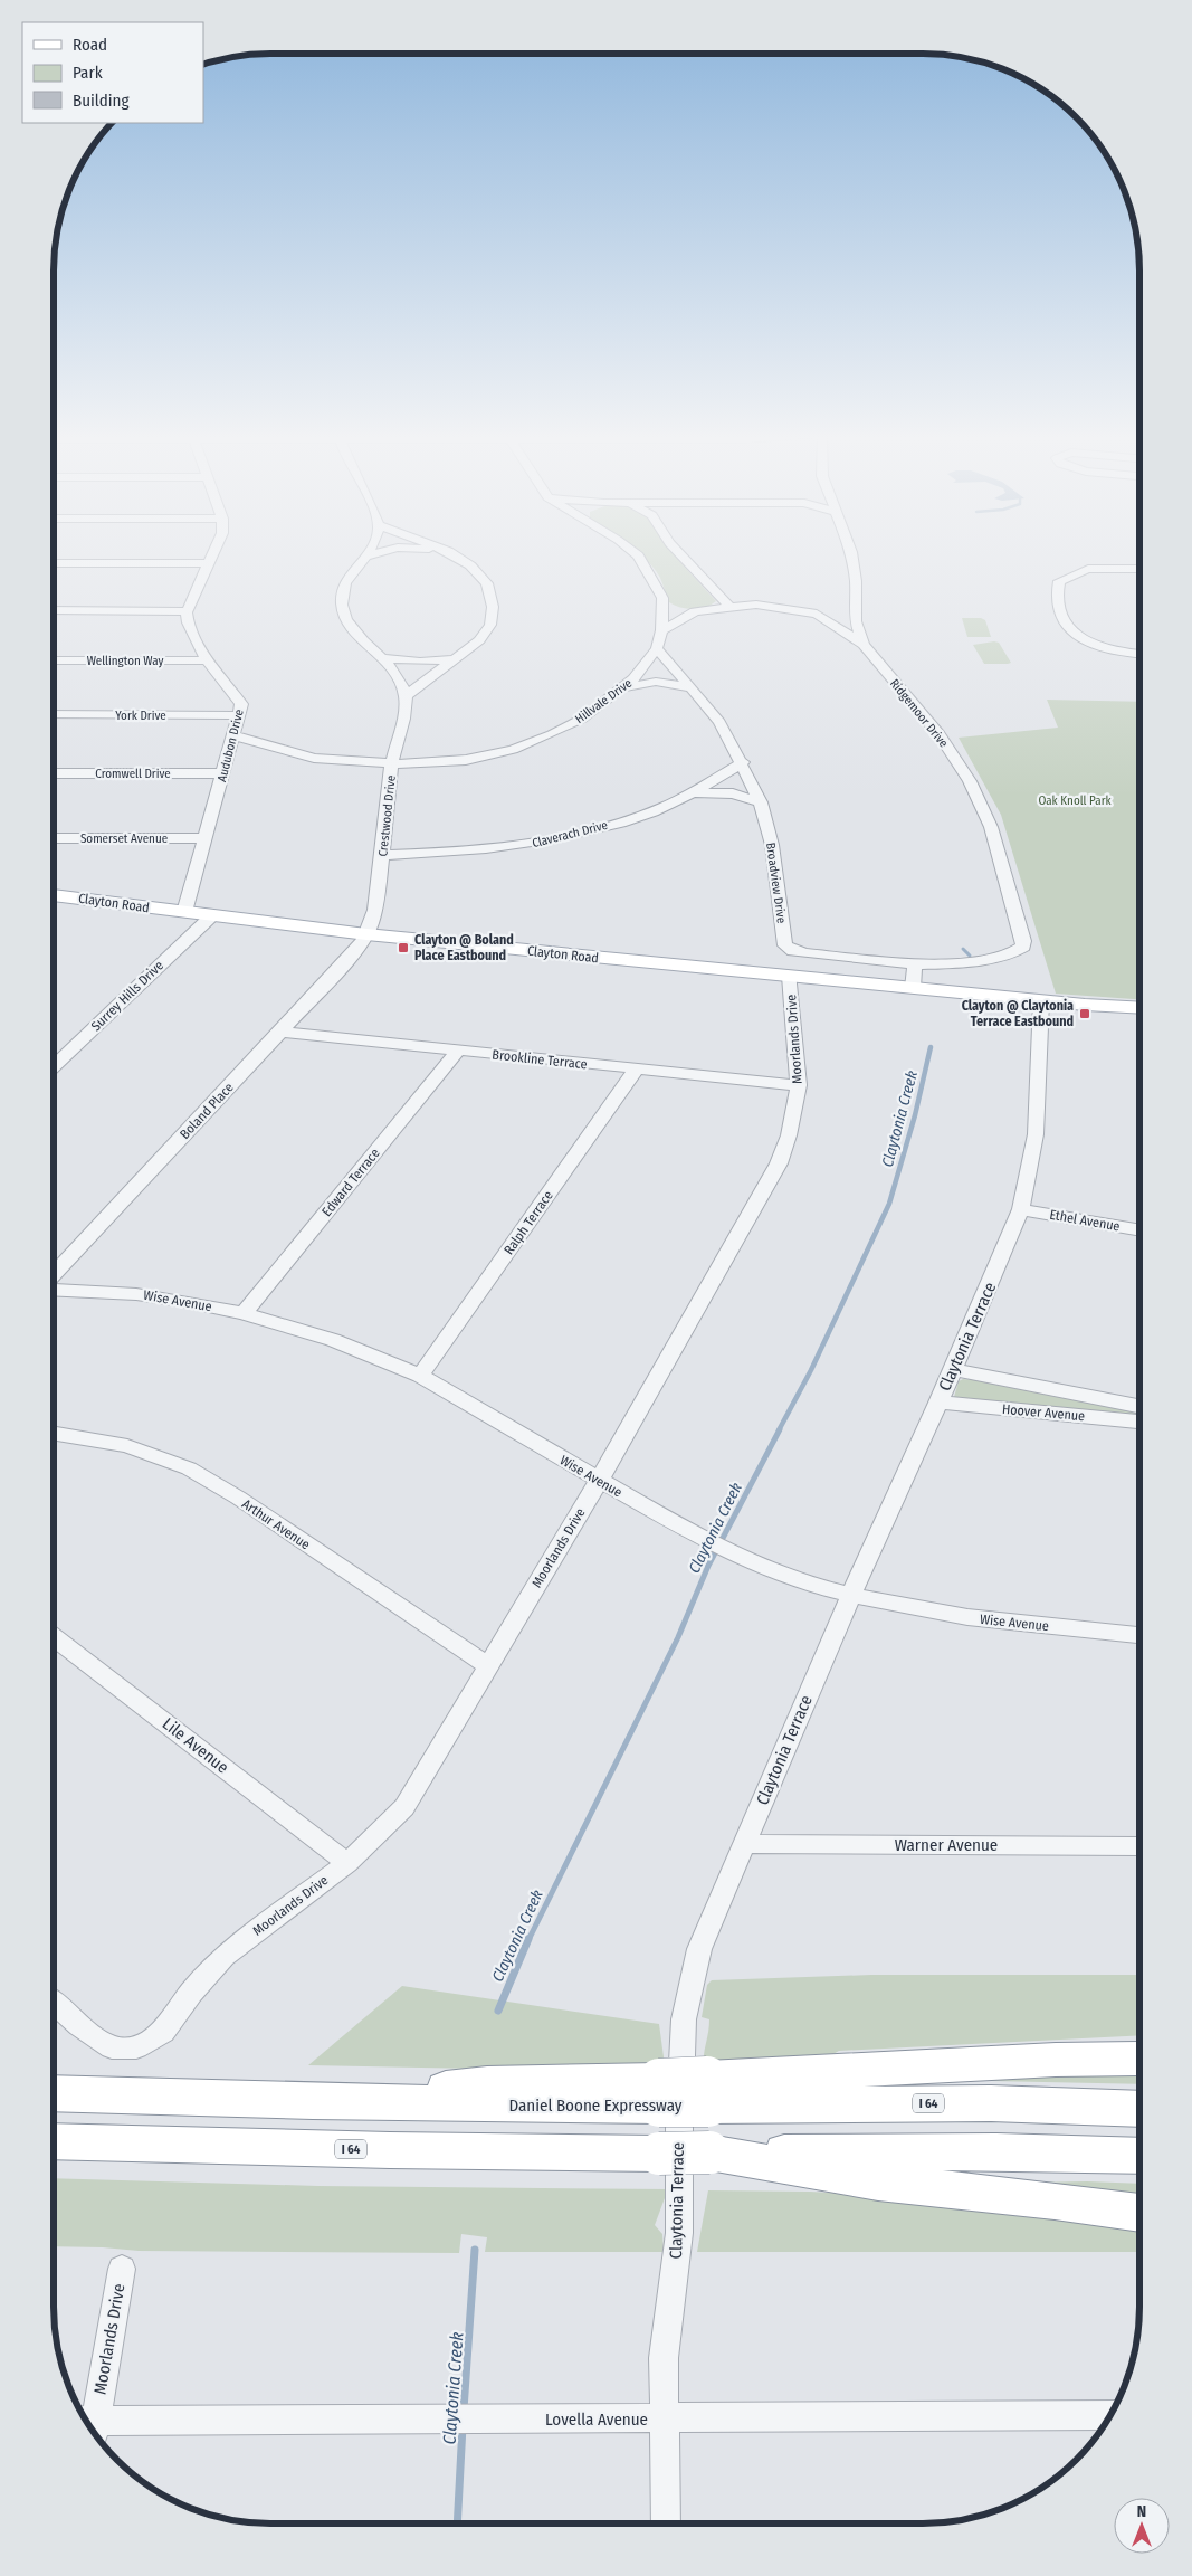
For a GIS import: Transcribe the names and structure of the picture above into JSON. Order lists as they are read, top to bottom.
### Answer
{
  "streets": {
    "highway": ["I 64", "Daniel Boone Expressway"],
    "main road": ["Clayton Road"],
    "street": [
      "Wellington Way",
      "Hillvale Drive",
      "Ridgemoor Drive",
      "York Drive",
      "Audubon Drive",
      "Cromwell Drive",
      "Crestwood Drive",
      "Claverach Drive",
      "Somerset Avenue",
      "Broadview Drive",
      "Surrey Hills Drive",
      "Moorlands Drive",
      "Brookline Terrace",
      "Boland Place",
      "Edward Terrace",
      "Ethel Avenue",
      "Ralph Terrace",
      "Wise Avenue",
      "Claytonia Terrace",
      "Hoover Avenue",
      "Arthur Avenue",
      "Lile Avenue",
      "Warner Avenue",
      "Lovella Avenue"
    ]
  },
  "crossings": [
    ["Wellington Way", "Audubon Drive"],
    ["Hillvale Drive", "Audubon Drive"],
    ["Hillvale Drive", "Crestwood Drive"],
    ["Hillvale Drive", "Broadview Drive"],
    ["Ridgemoor Drive", "Broadview Drive"],
    ["York Drive", "Audubon Drive"],
    ["Audubon Drive", "Cromwell Drive"],
    ["Audubon Drive", "Somerset Avenue"],
    ["Audubon Drive", "Clayton Road"],
    ["Crestwood Drive", "Claverach Drive"],
    ["Crestwood Drive", "Clayton Road"],
    ["Crestwood Drive", "Boland Place"],
    ["Claverach Drive", "Broadview Drive"],
    ["Clayton Road", "Surrey Hills Drive"],
    ["Clayton Road", "Moorlands Drive"],
    ["Clayton Road", "Boland Place"],
    ["Clayton Road", "Claytonia Terrace"],
    ["Moorlands Drive", "Brookline Terrace"],
    ["Moorlands Drive", "Wise Avenue"],
    ["Moorlands Drive", "Arthur Avenue"],
    ["Moorlands Drive", "Lile Avenue"],
    ["Brookline Terrace", "Boland Place"],
    ["Brookline Terrace", "Edward Terrace"],
    ["Brookline Terrace", "Ralph Terrace"],
    ["Edward Terrace", "Wise Avenue"],
    ["Ethel Avenue", "Claytonia Terrace"],
    ["Ralph Terrace", "Wise Avenue"],
    ["Wise Avenue", "Claytonia Terrace"],
    ["Claytonia Terrace", "Hoover Avenue"],
    ["Claytonia Terrace", "Warner Avenue"],
    ["Claytonia Terrace", "Lovella Avenue"]
  ],
  "water": ["Claytonia Creek"],
  "parks": ["Oak Knoll Park"],
  "places": {
    "transit": ["Clayton @ Boland Place Eastbound", "Clayton @ Claytonia Terrace Eastbound"]
  },
  "legend": ["Road", "Park", "Building"],
  "north": "top"
}
